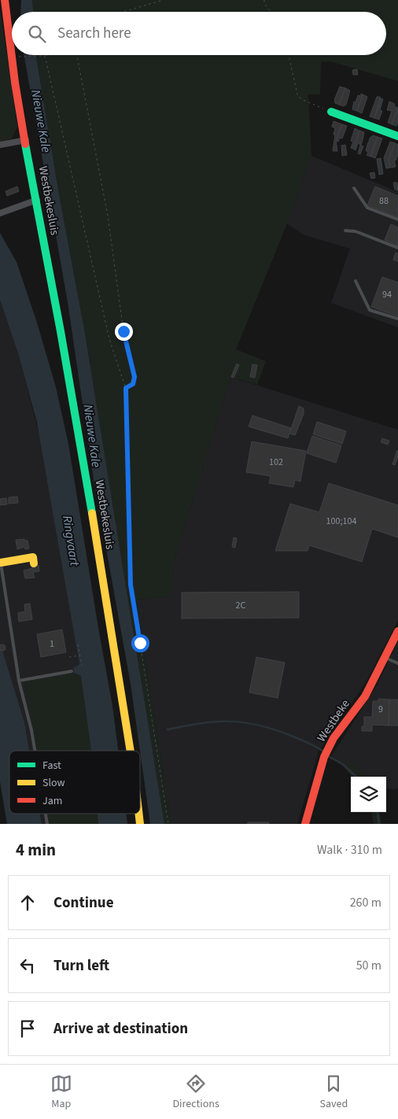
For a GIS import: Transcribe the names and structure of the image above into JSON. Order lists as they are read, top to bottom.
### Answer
{
  "streets": {
    "street": ["Westbekesluis", "Westbeke"]
  },
  "water": ["Nieuwe Kale", "Ringvaart"],
  "house_numbers": [
    "88",
    "94",
    "102",
    "100;104",
    "2C",
    "1",
    "9"
  ],
  "legend": ["Fast", "Slow", "Jam"],
  "page": {
    "search": "Search here",
    "heading": ["4 min", "Walk · 310 m"],
    "list": [
      ["Continue", "260 m"],
      ["Turn left", "50 m"],
      "Arrive at destination"
    ],
    "nav": ["Map", "Directions", "Saved"]
  }
}
